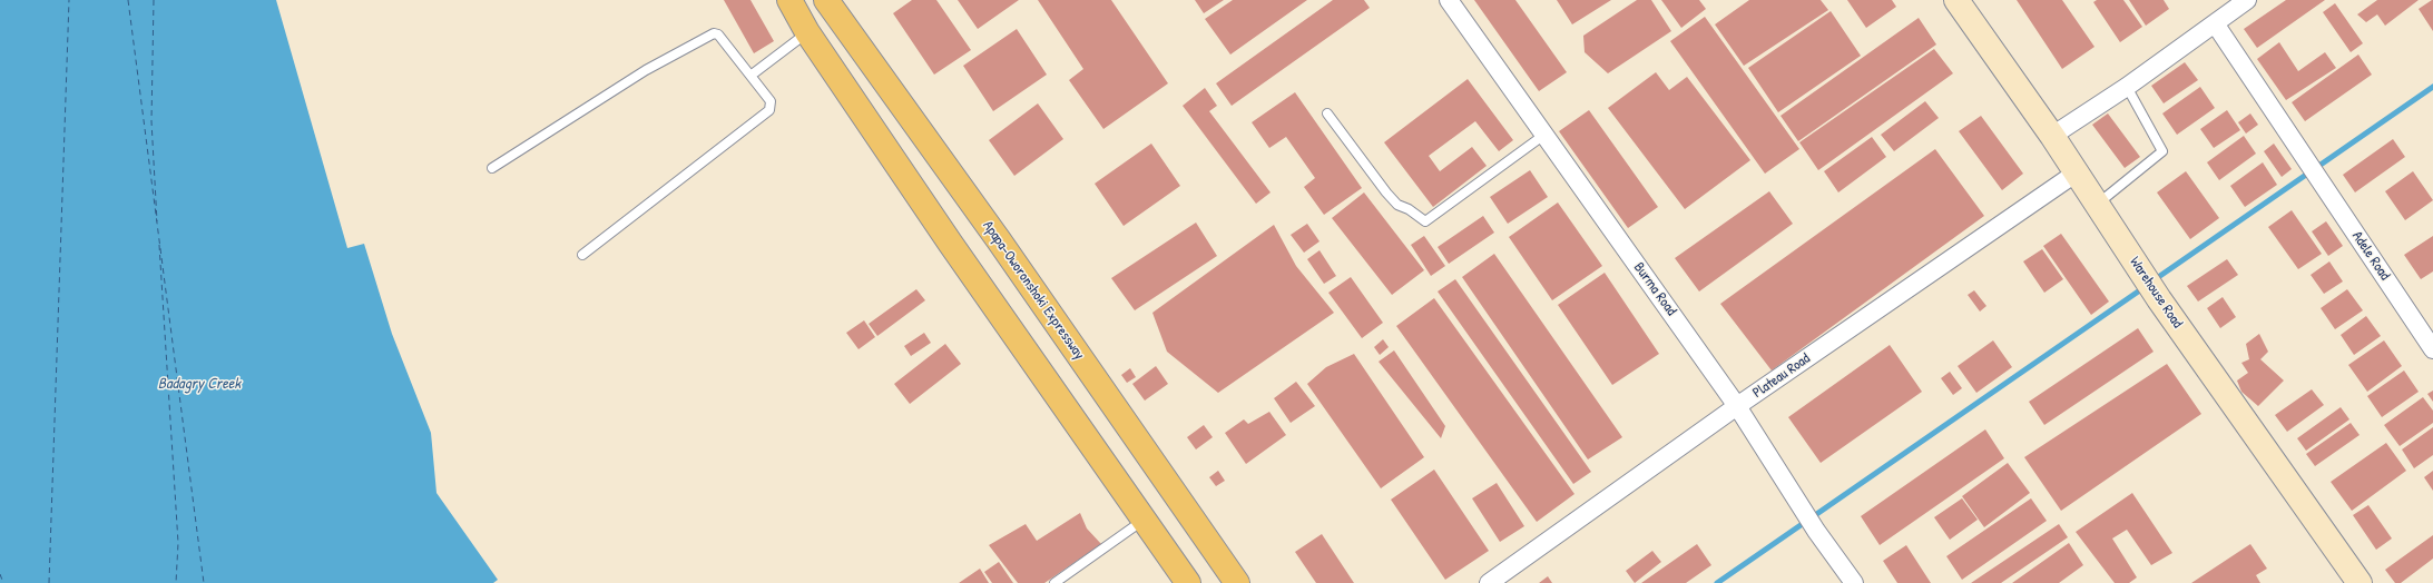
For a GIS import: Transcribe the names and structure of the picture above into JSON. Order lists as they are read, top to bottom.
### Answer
{
  "streets": {
    "main road": ["Apapa-Oworonshoki Expressway", "Warehouse Road"],
    "street": ["Adele Road", "Burma Road", "Plateau Road"]
  },
  "crossings": [
    ["Burma Road", "Plateau Road"],
    ["Warehouse Road", "Plateau Road"]
  ],
  "water": ["Badagry Creek"]
}
